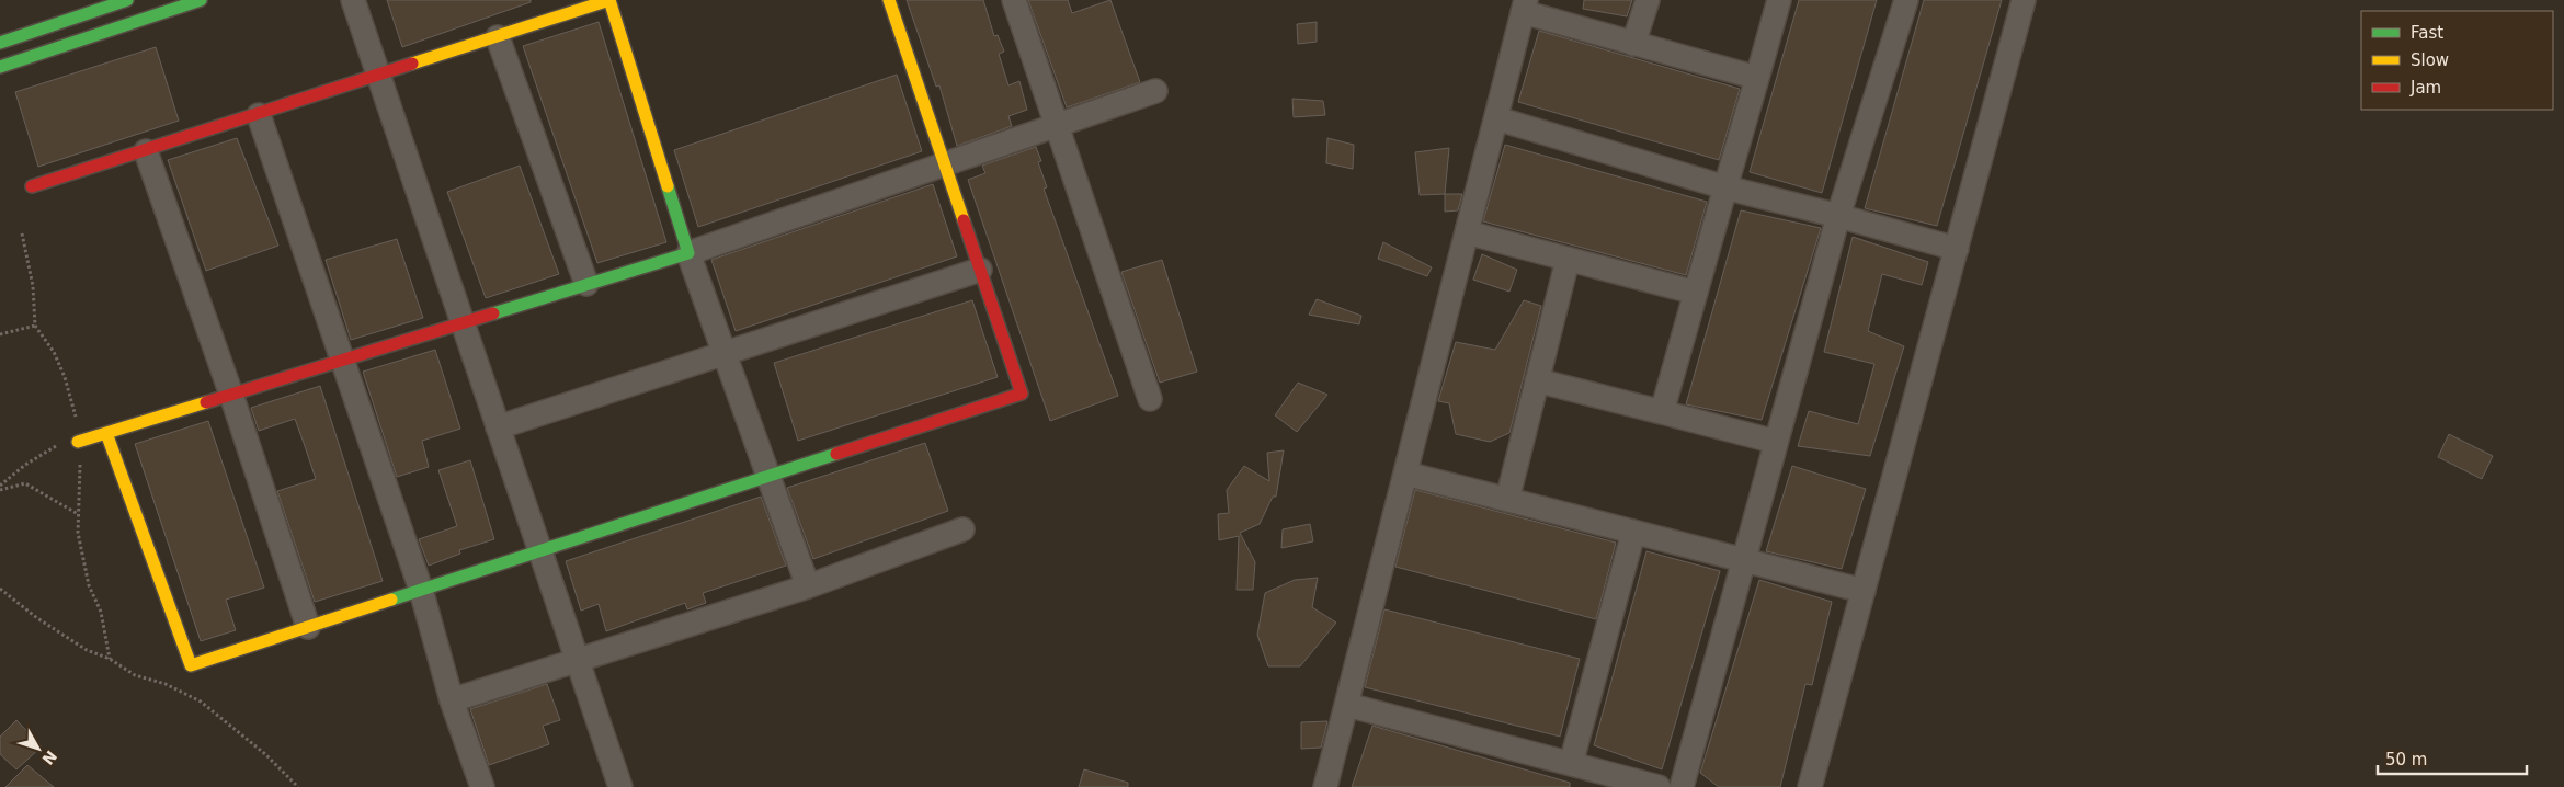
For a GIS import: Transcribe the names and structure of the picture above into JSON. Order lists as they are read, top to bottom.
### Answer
{
  "legend": ["Fast", "Slow", "Jam"],
  "scale_bar": "50 m",
  "north": "bottom right"
}
